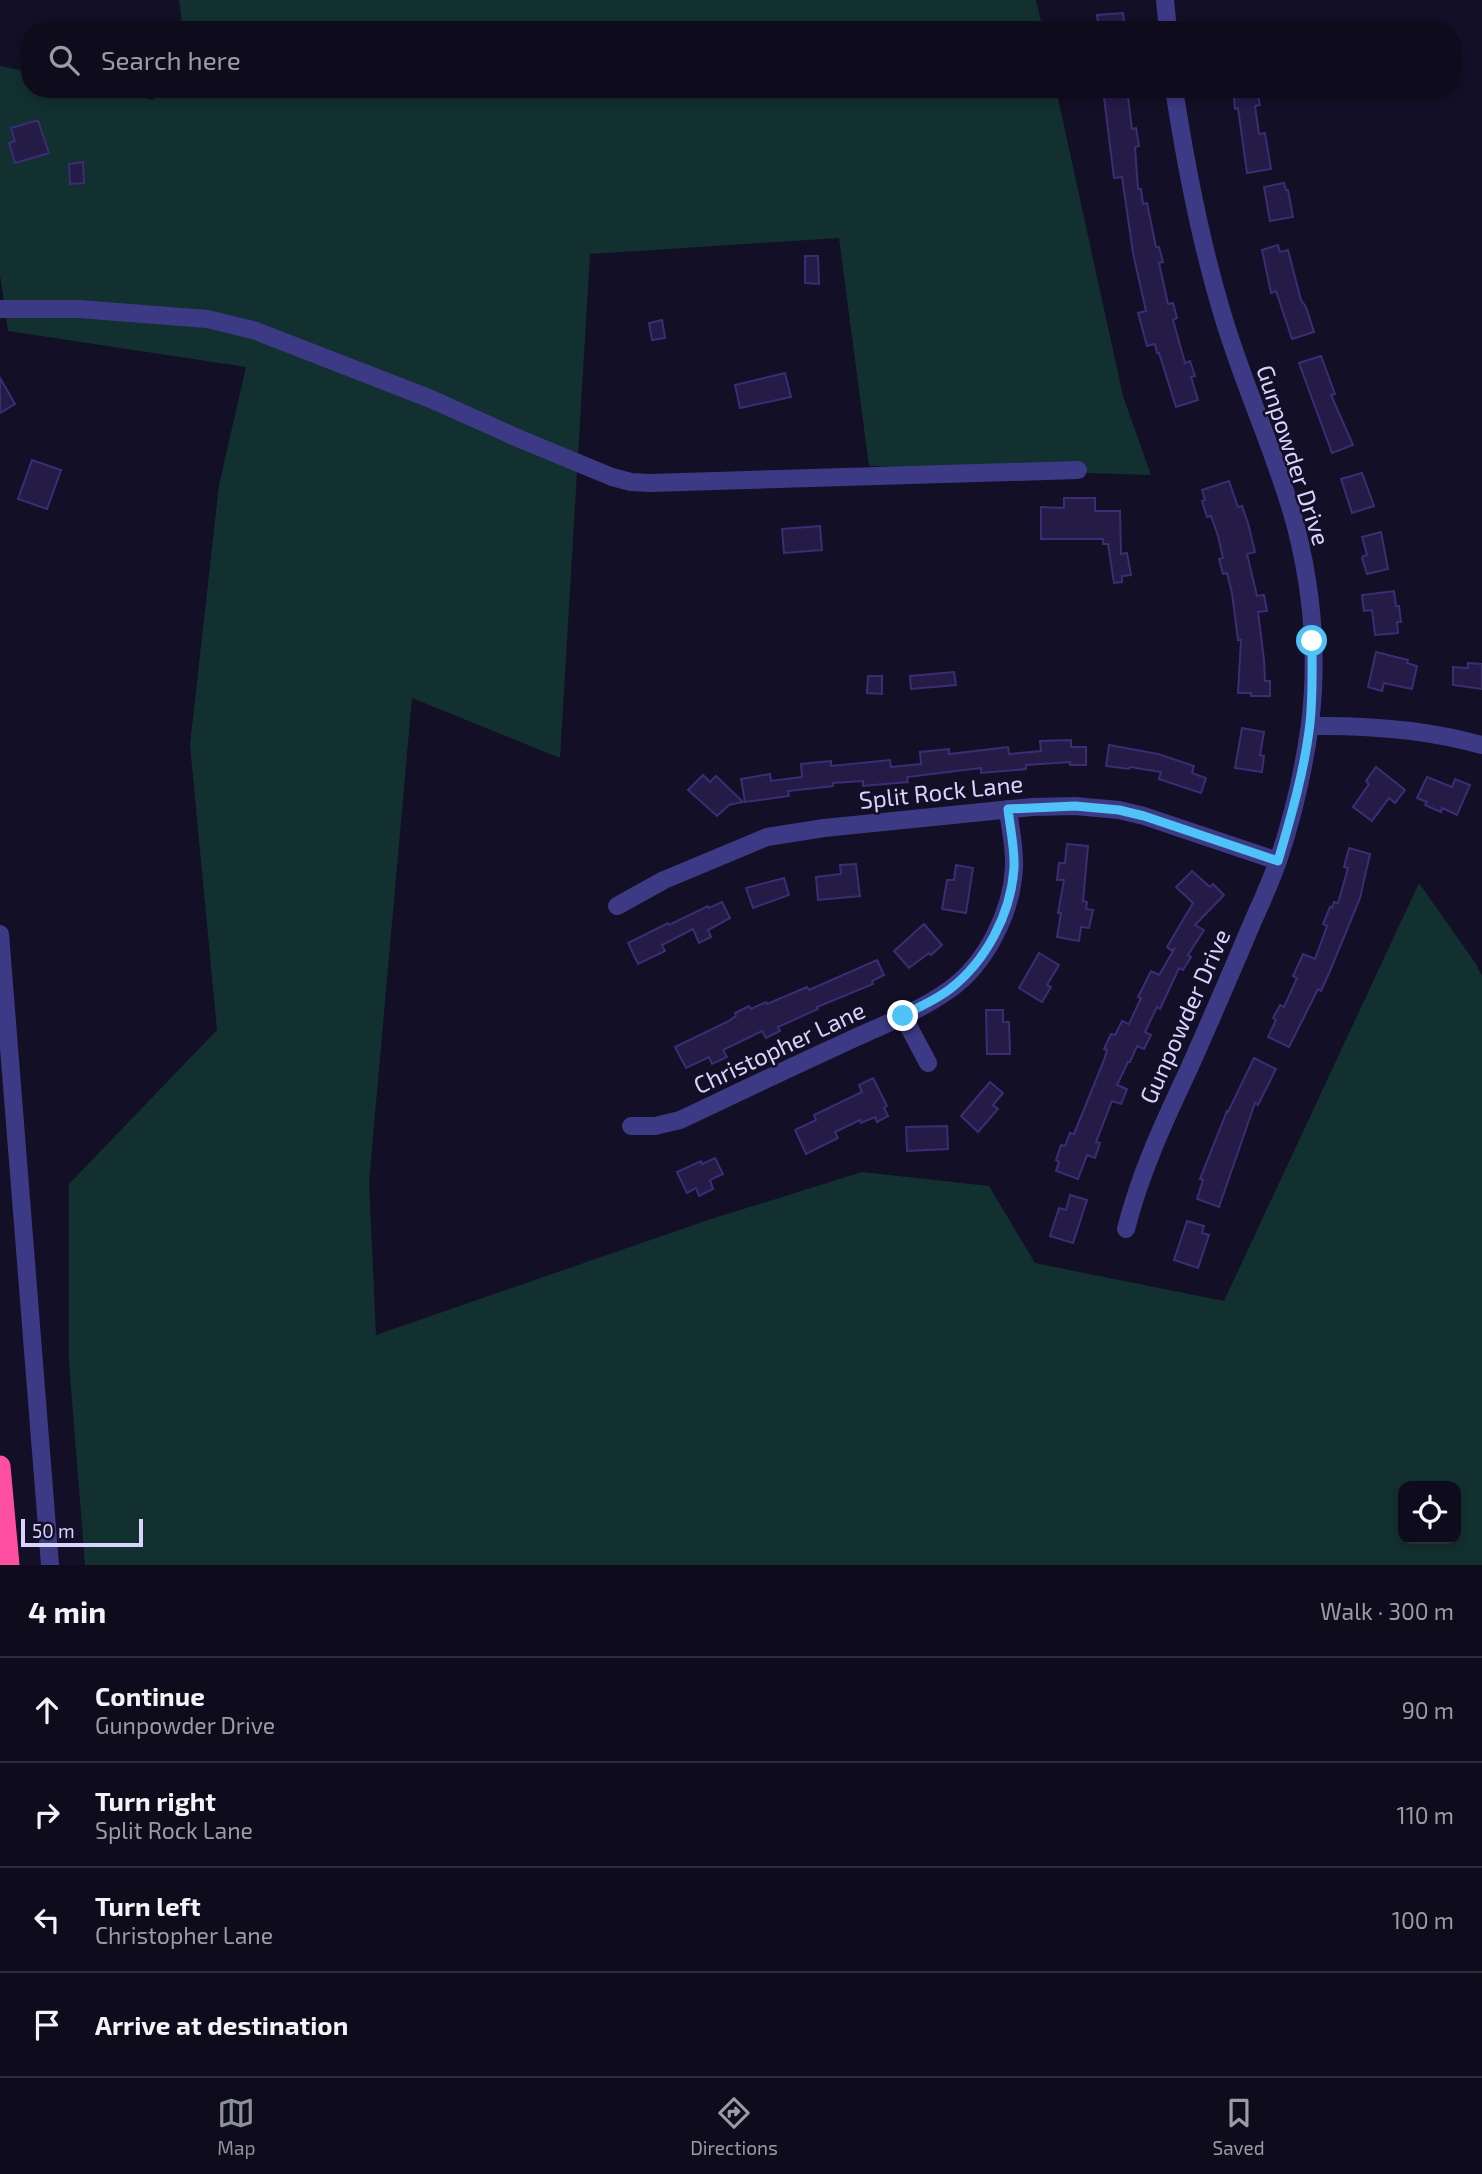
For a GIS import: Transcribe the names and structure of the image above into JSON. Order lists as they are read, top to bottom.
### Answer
{
  "streets": {
    "street": ["Gunpowder Drive", "Split Rock Lane", "Christopher Lane"]
  },
  "crossings": [
    ["Gunpowder Drive", "Split Rock Lane"],
    ["Split Rock Lane", "Christopher Lane"]
  ],
  "scale_bar": "50 m",
  "page": {
    "search": "Search here",
    "scale": "50 m",
    "heading": ["4 min", "Walk · 300 m"],
    "list": [
      ["Continue", "Gunpowder Drive", "90 m"],
      ["Turn right", "Split Rock Lane", "110 m"],
      ["Turn left", "Christopher Lane", "100 m"],
      "Arrive at destination"
    ],
    "nav": ["Map", "Directions", "Saved"]
  }
}
